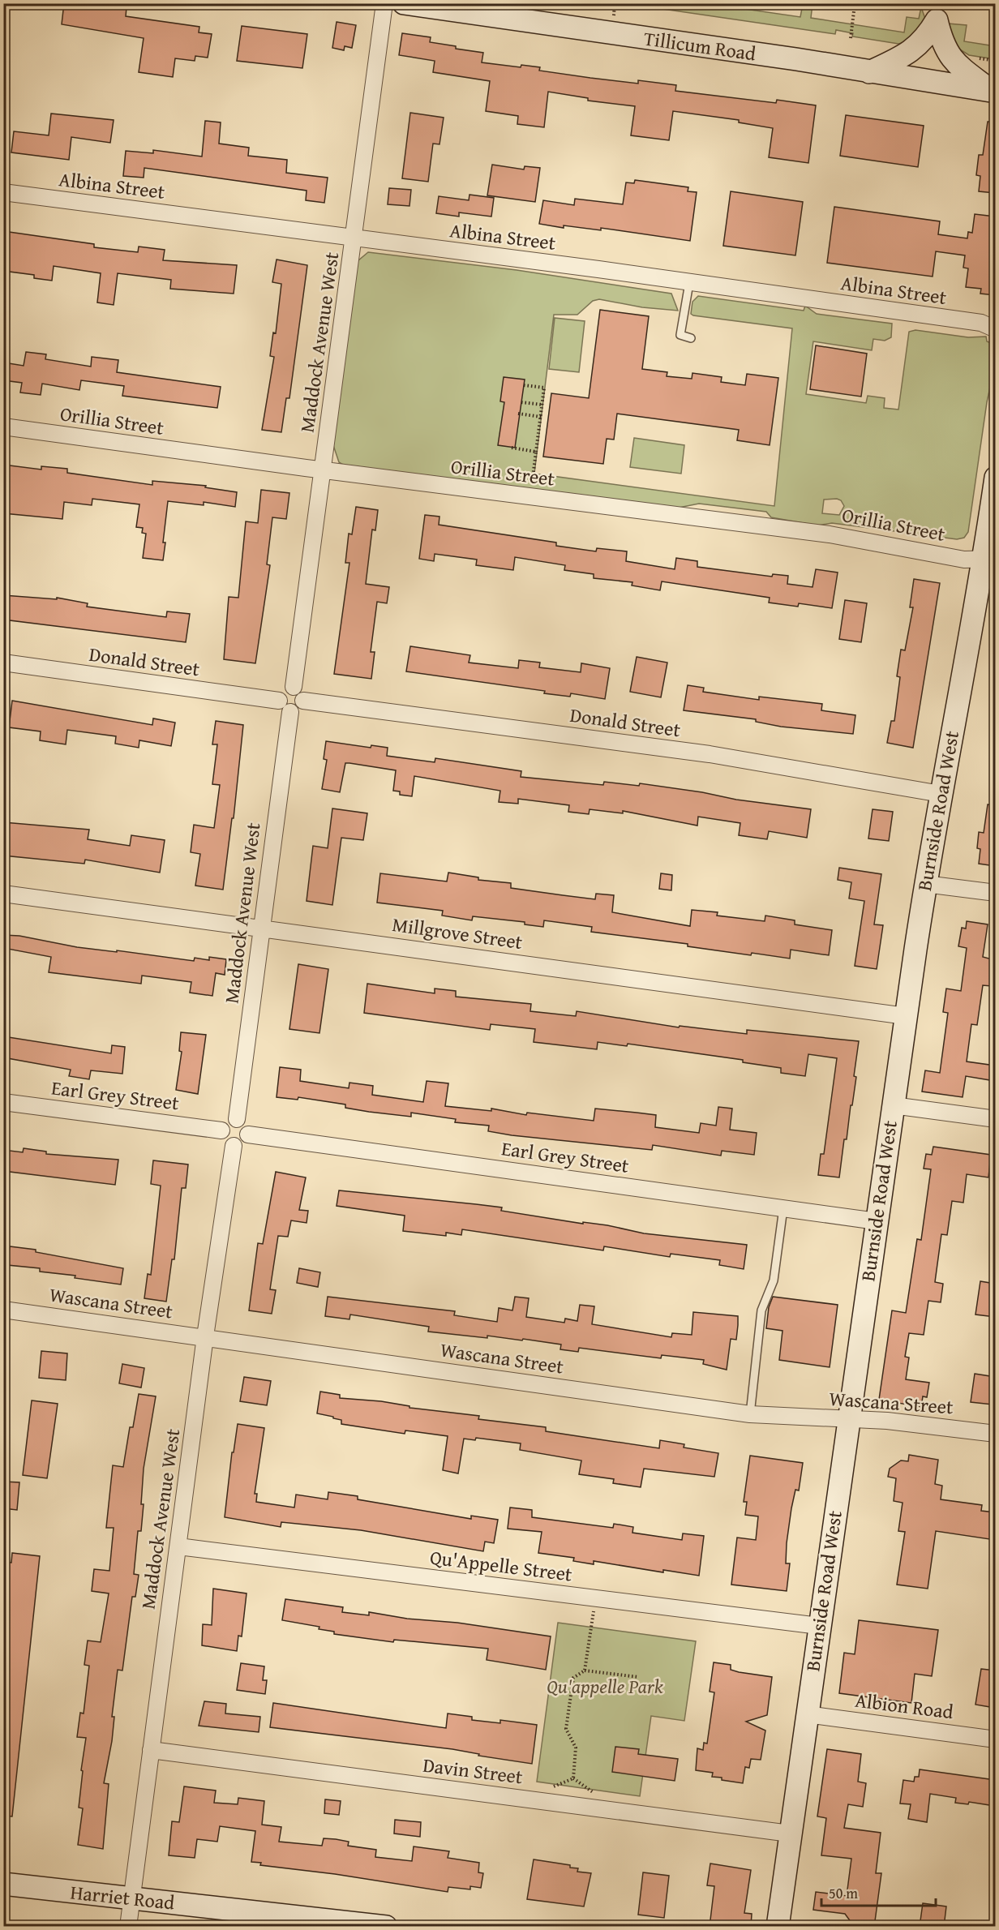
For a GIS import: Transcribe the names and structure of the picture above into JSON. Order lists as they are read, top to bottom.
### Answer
{
  "streets": {
    "main road": ["Tillicum Road", "Burnside Road West", "Harriet Road"],
    "street": [
      "Albina Street",
      "Maddock Avenue West",
      "Orillia Street",
      "Donald Street",
      "Millgrove Street",
      "Earl Grey Street",
      "Wascana Street",
      "Qu'Appelle Street",
      "Albion Road",
      "Davin Street"
    ]
  },
  "crossings": [
    ["Albina Street", "Maddock Avenue West"],
    ["Maddock Avenue West", "Orillia Street"],
    ["Maddock Avenue West", "Donald Street"],
    ["Maddock Avenue West", "Millgrove Street"],
    ["Maddock Avenue West", "Earl Grey Street"],
    ["Maddock Avenue West", "Wascana Street"],
    ["Maddock Avenue West", "Qu'Appelle Street"],
    ["Maddock Avenue West", "Davin Street"],
    ["Maddock Avenue West", "Harriet Road"],
    ["Orillia Street", "Burnside Road West"],
    ["Donald Street", "Burnside Road West"],
    ["Burnside Road West", "Millgrove Street"],
    ["Burnside Road West", "Earl Grey Street"],
    ["Burnside Road West", "Wascana Street"],
    ["Burnside Road West", "Qu'Appelle Street"],
    ["Burnside Road West", "Albion Road"],
    ["Burnside Road West", "Davin Street"]
  ],
  "parks": ["Qu'appelle Park"],
  "scale_bar": "50 m"
}
